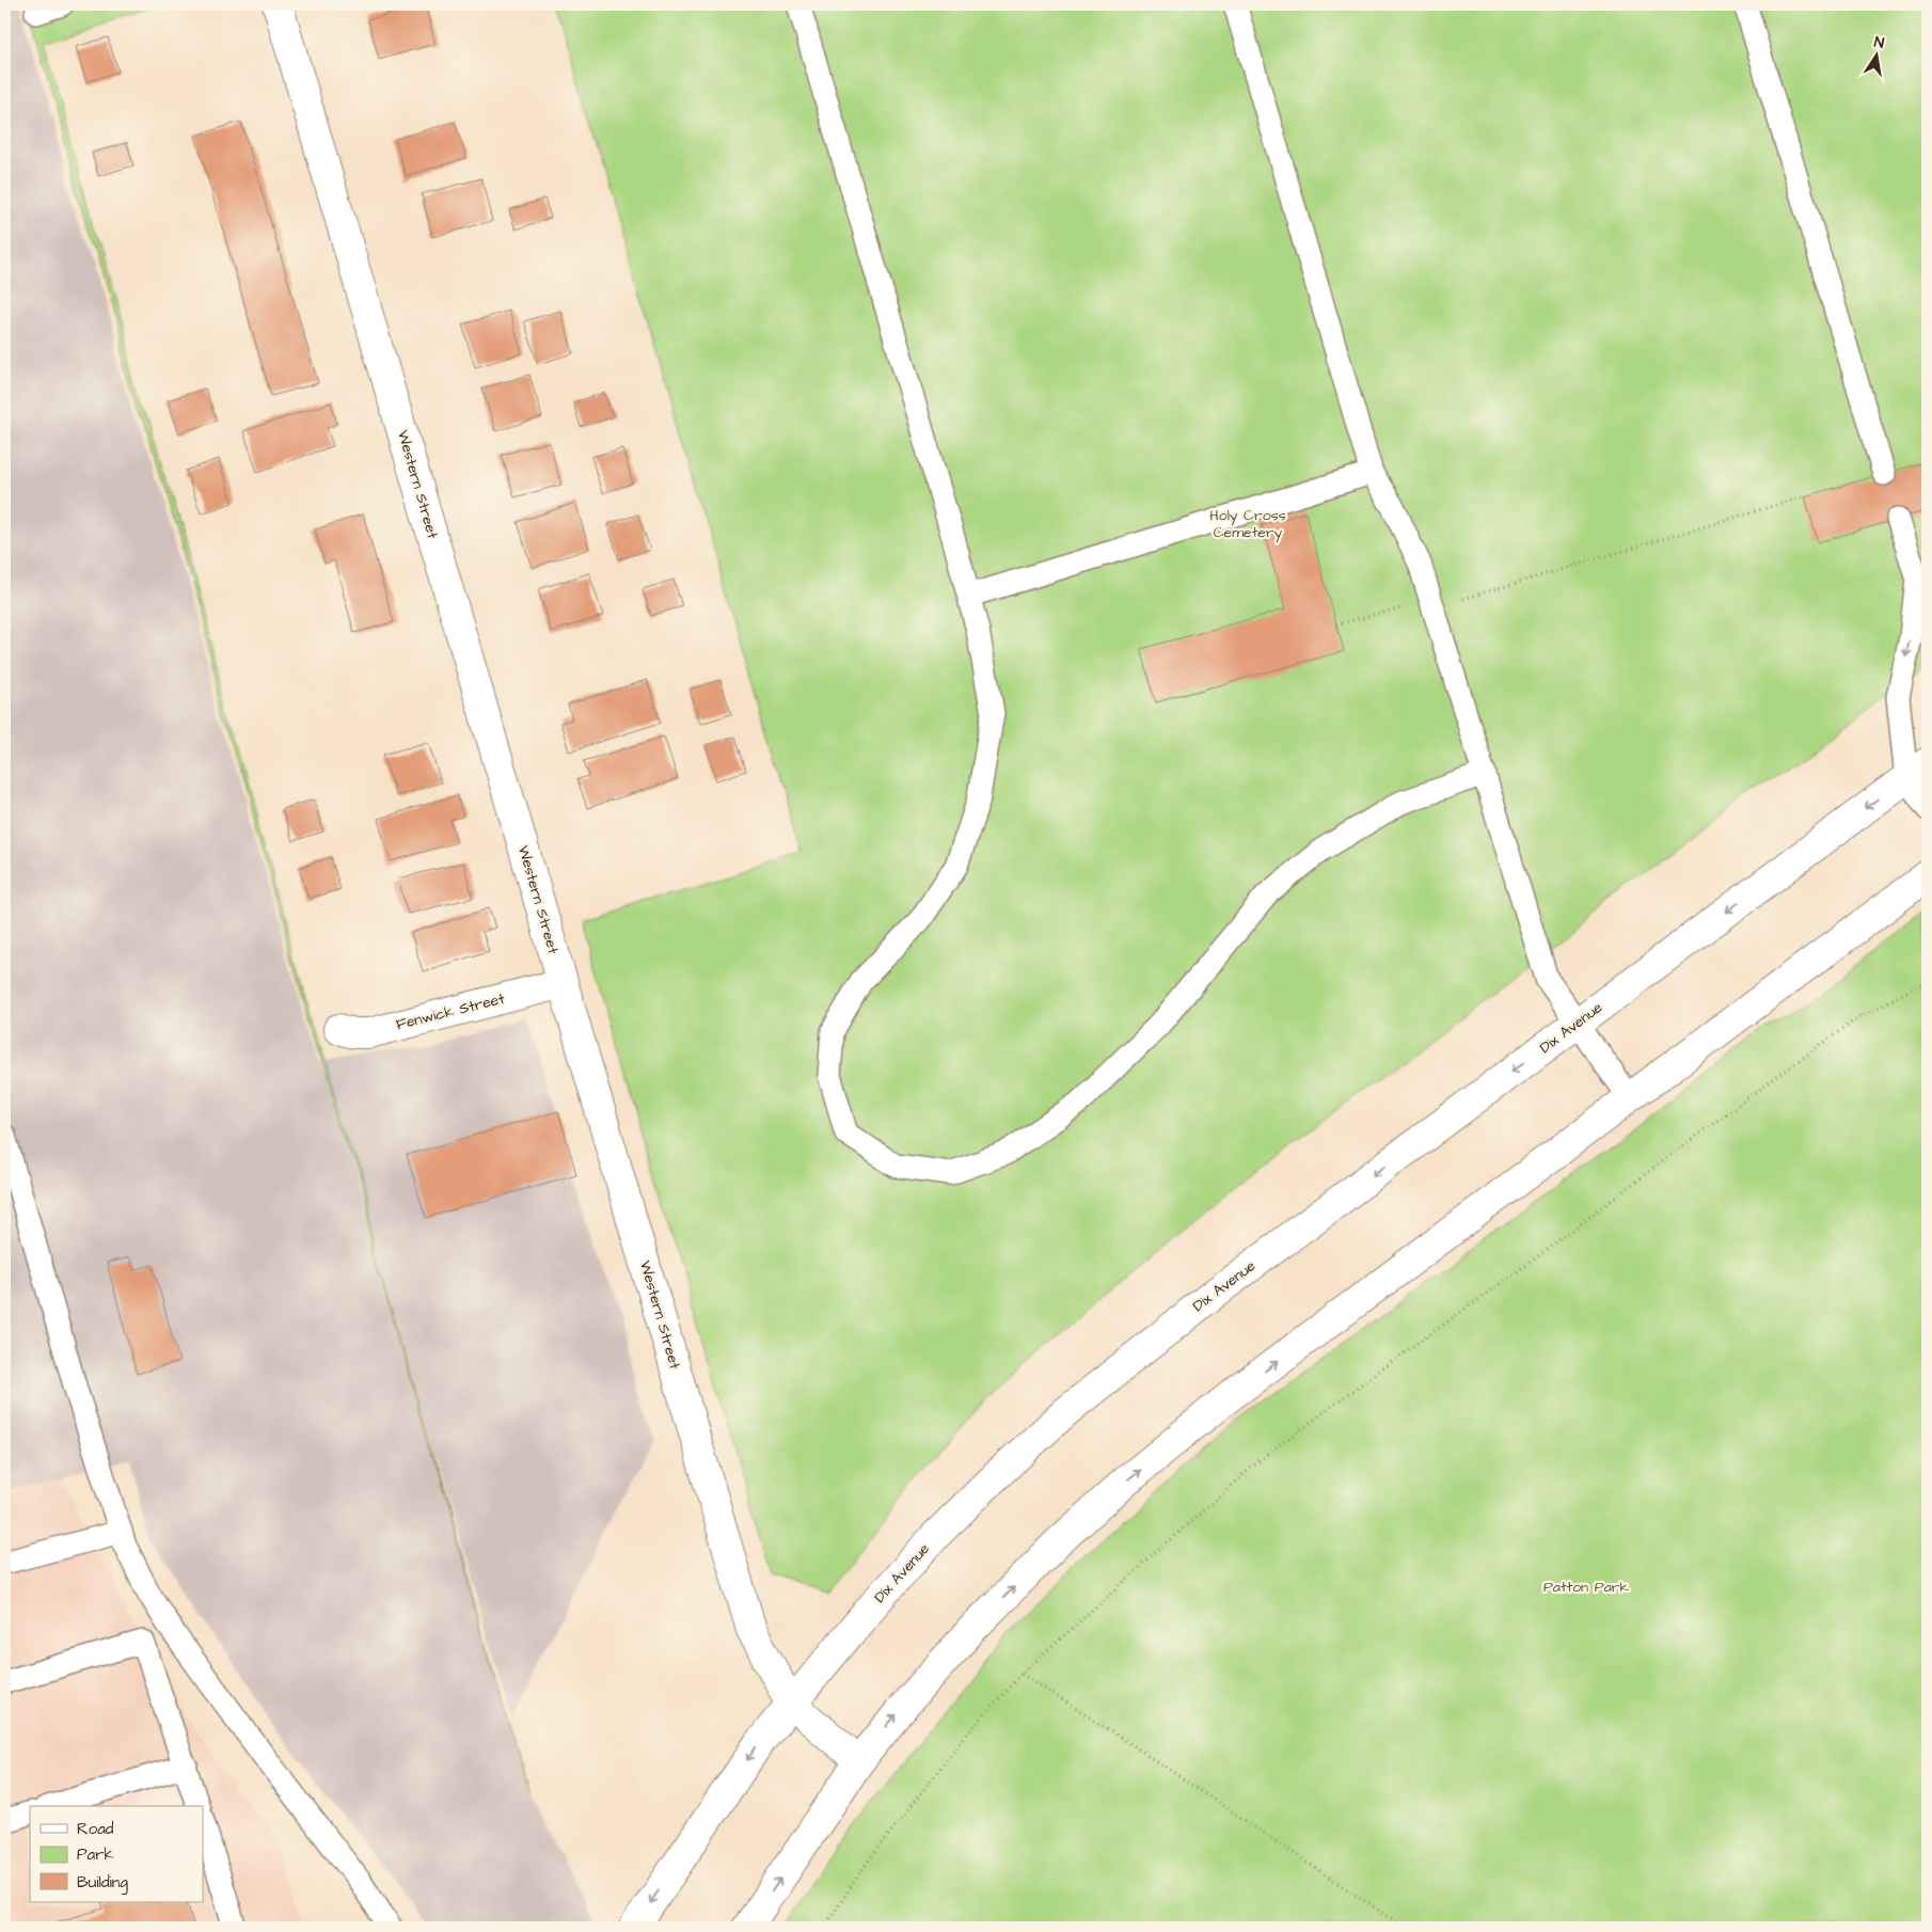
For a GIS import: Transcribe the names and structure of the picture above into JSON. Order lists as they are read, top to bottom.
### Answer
{
  "streets": {
    "street": ["Western Street", "Fenwick Street", "Dix Avenue"]
  },
  "crossings": [
    ["Western Street", "Fenwick Street"],
    ["Western Street", "Dix Avenue"]
  ],
  "parks": ["Holy Cross Cemetery", "Patton Park"],
  "legend": ["Road", "Park", "Building"],
  "north": "top"
}
